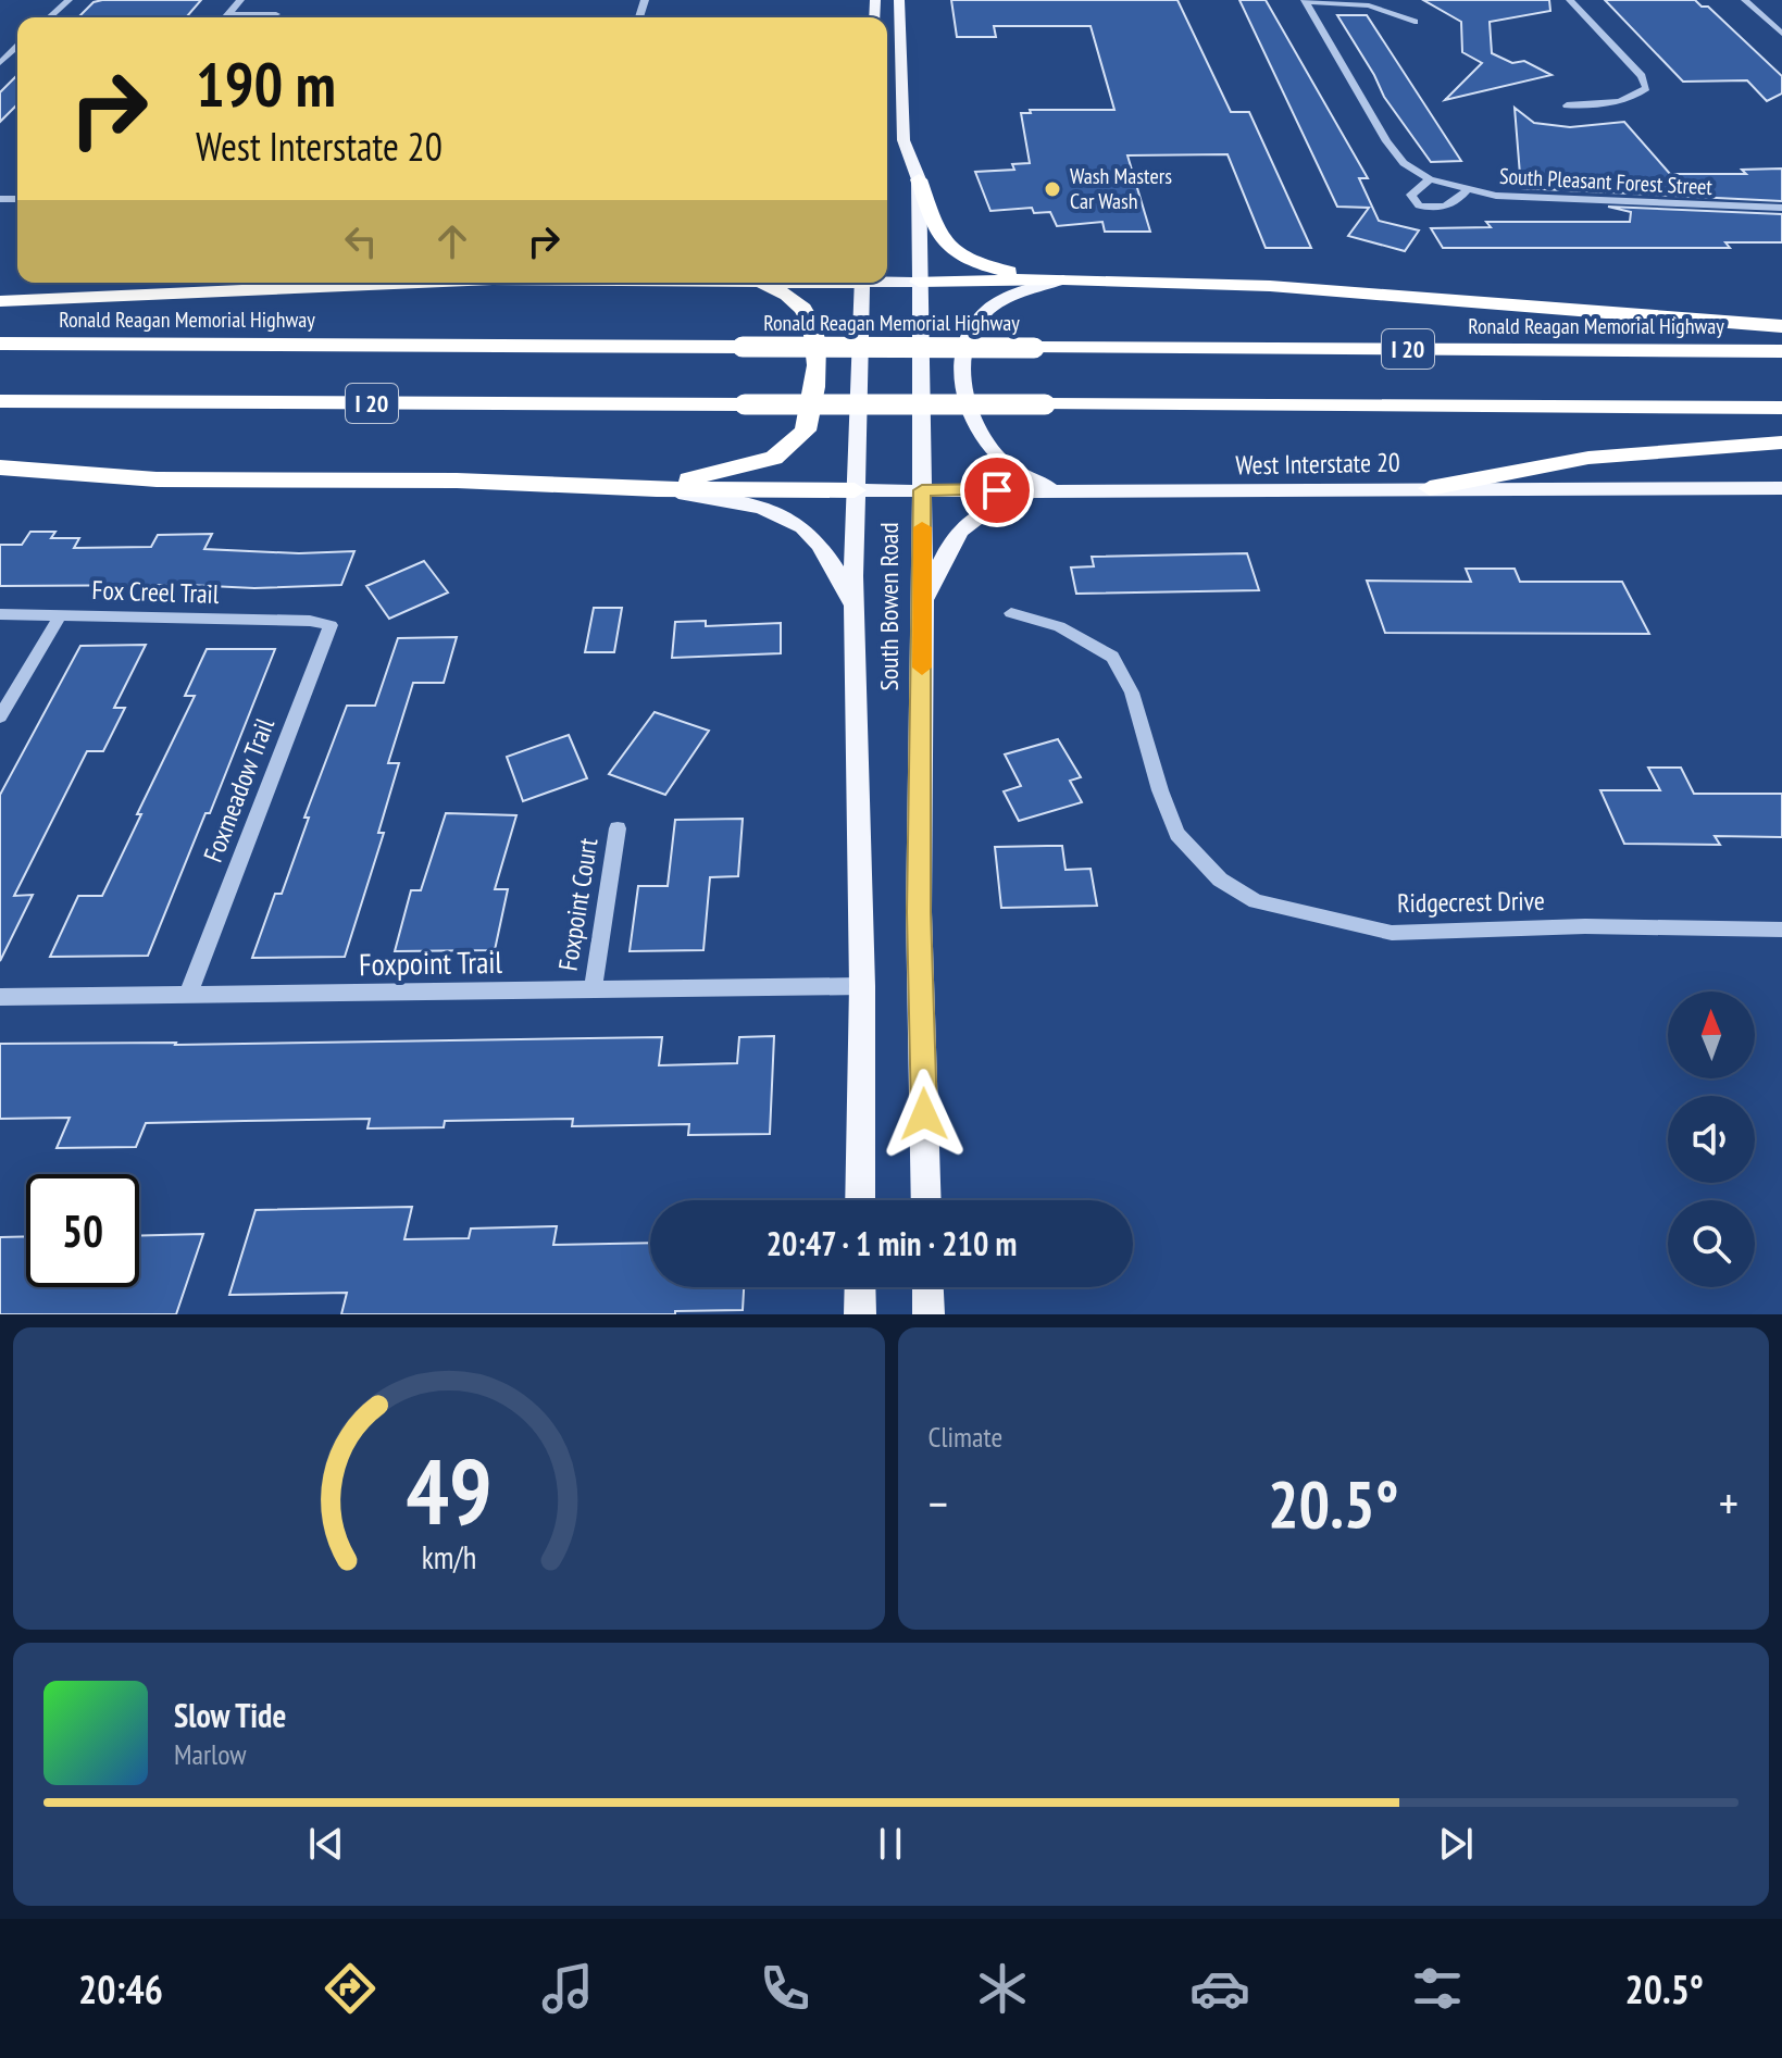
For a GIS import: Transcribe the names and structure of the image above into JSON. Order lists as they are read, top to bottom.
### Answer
{
  "streets": {
    "highway": ["Ronald Reagan Memorial Highway", "I 20"],
    "main road": ["West Interstate 20", "South Bowen Road"],
    "street": [
      "South Pleasant Forest Street",
      "Fox Creel Trail",
      "Foxmeadow Trail",
      "Ridgecrest Drive",
      "Foxpoint Court",
      "Foxpoint Trail"
    ]
  },
  "crossings": [
    ["West Interstate 20", "South Bowen Road"],
    ["Fox Creel Trail", "Foxmeadow Trail"],
    ["South Bowen Road", "Foxpoint Trail"],
    ["Foxmeadow Trail", "Foxpoint Trail"],
    ["Foxpoint Court", "Foxpoint Trail"]
  ],
  "places": ["Wash Masters Car Wash"],
  "north": "top",
  "page": {
    "turn": ["190 m", "West Interstate 20"],
    "limit": "50",
    "trip": "20:47 · 1 min · 210 m",
    "tile": "Climate",
    "heat": ["−", "20.5°", "+"],
    "song": ["Slow Tide", "Marlow"],
    "tabs": ["20:46", "20.5°"],
    "gauge": ["49", "km/h"]
  }
}
